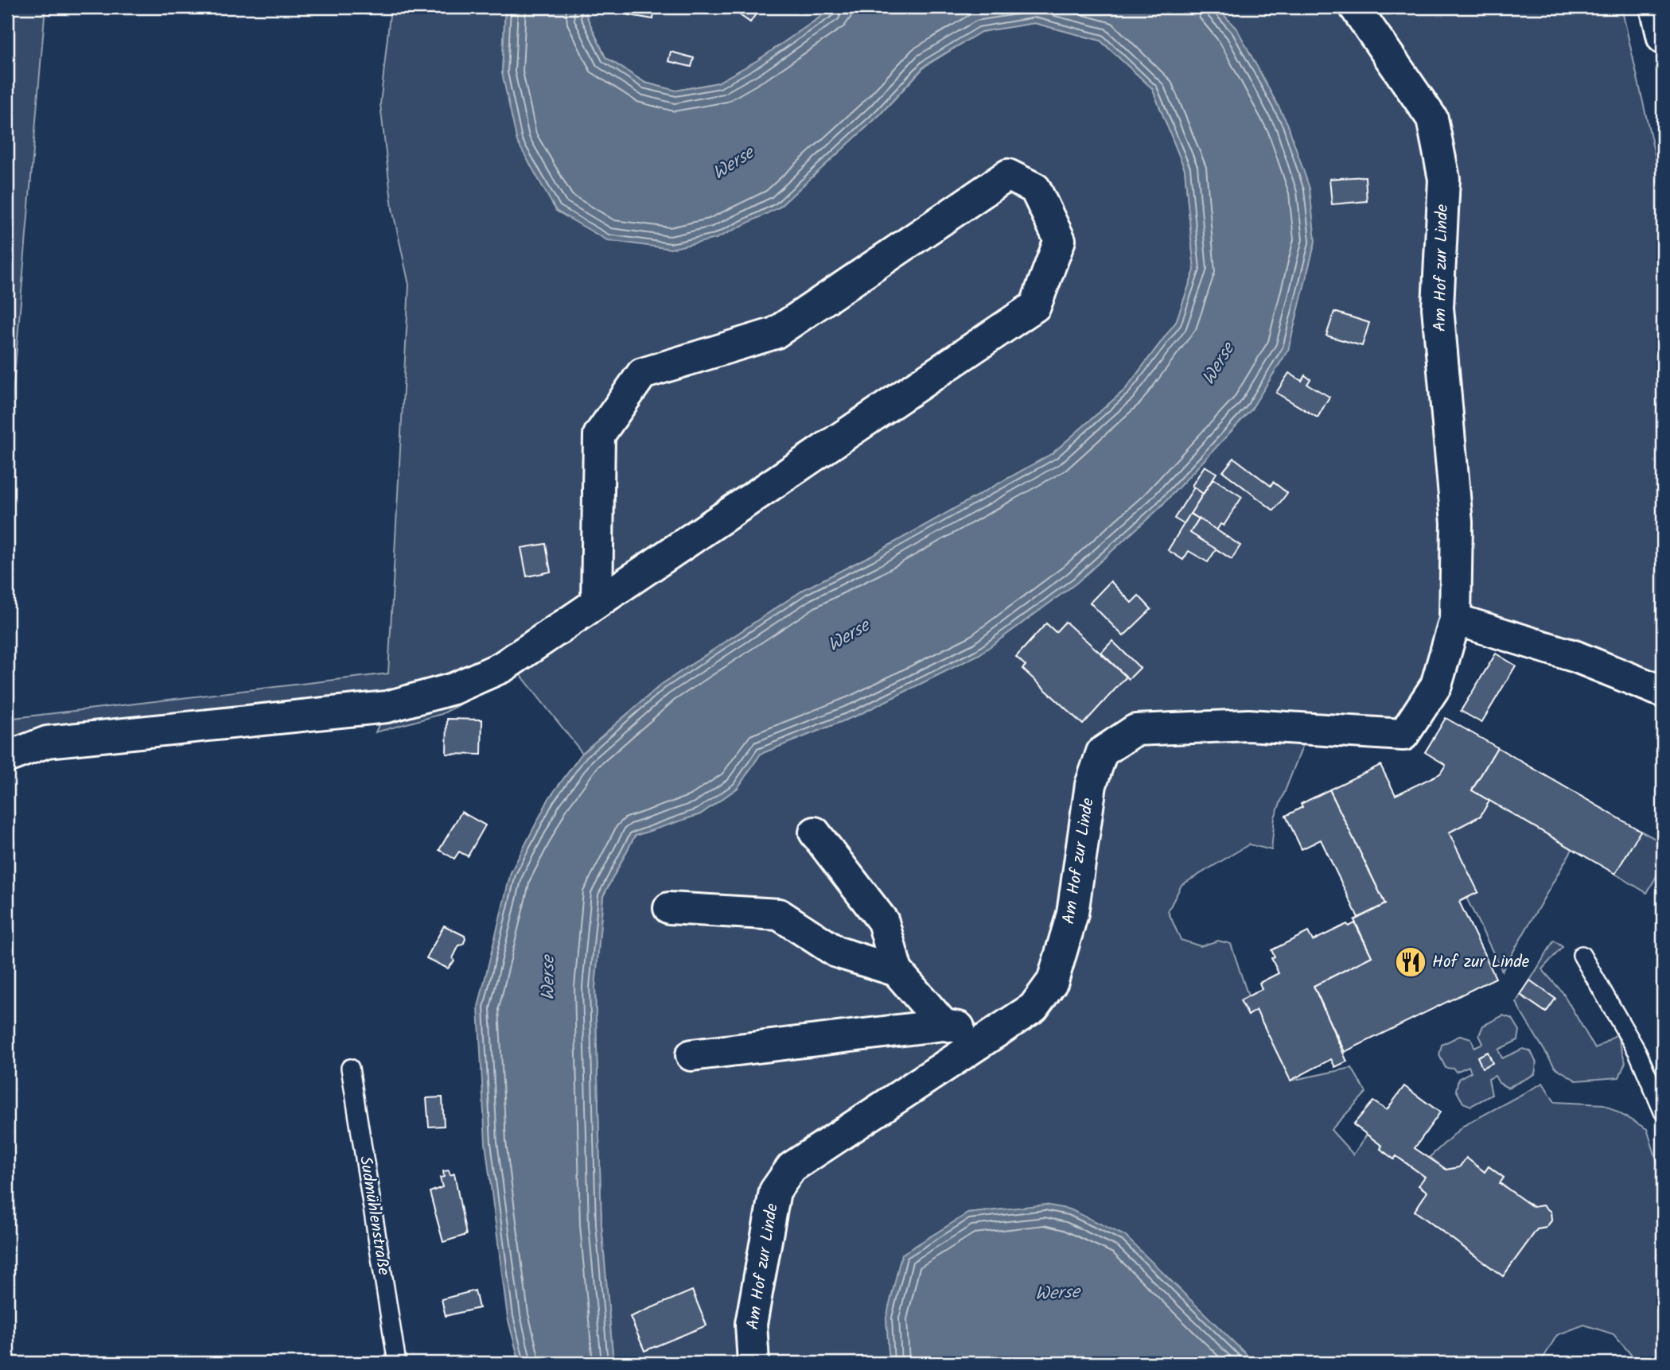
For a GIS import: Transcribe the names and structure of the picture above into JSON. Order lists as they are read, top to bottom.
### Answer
{
  "streets": {
    "street": ["Am Hof zur Linde"],
    "lane": ["Sudmühlenstraße"]
  },
  "water": ["Werse"],
  "places": {
    "restaurant": ["Hof zur Linde"]
  }
}
